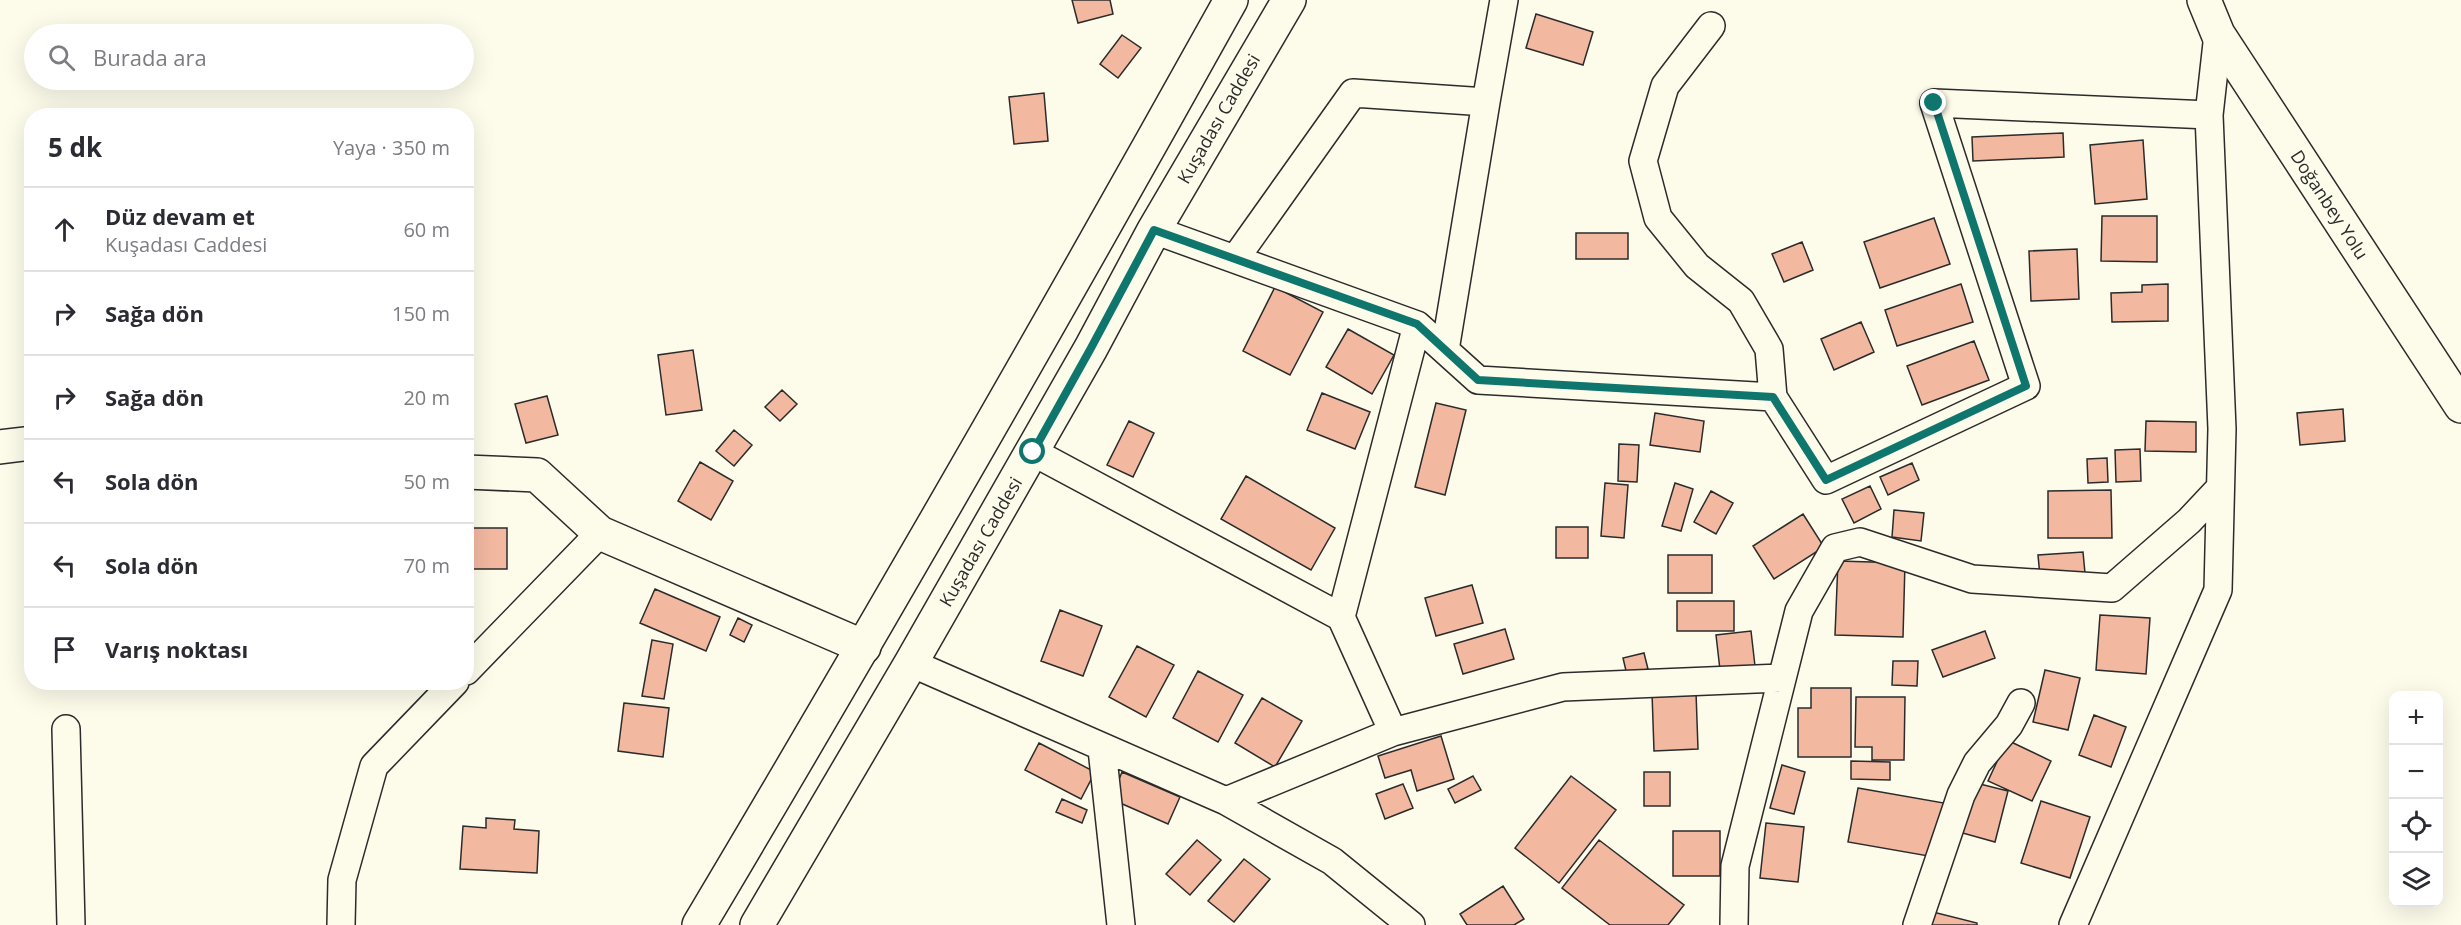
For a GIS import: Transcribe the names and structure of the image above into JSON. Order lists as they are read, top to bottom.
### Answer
{
  "streets": {
    "main road": ["Kuşadası Caddesi", "Doğanbey Yolu"]
  },
  "page": {
    "search": "Burada ara",
    "heading": ["5 dk", "Yaya · 350 m"],
    "list": [
      ["Düz devam et", "Kuşadası Caddesi", "60 m"],
      ["Sağa dön", "150 m"],
      ["Sağa dön", "20 m"],
      ["Sola dön", "50 m"],
      ["Sola dön", "70 m"],
      "Varış noktası"
    ],
    "map_buttons": ["+", "−"]
  }
}
